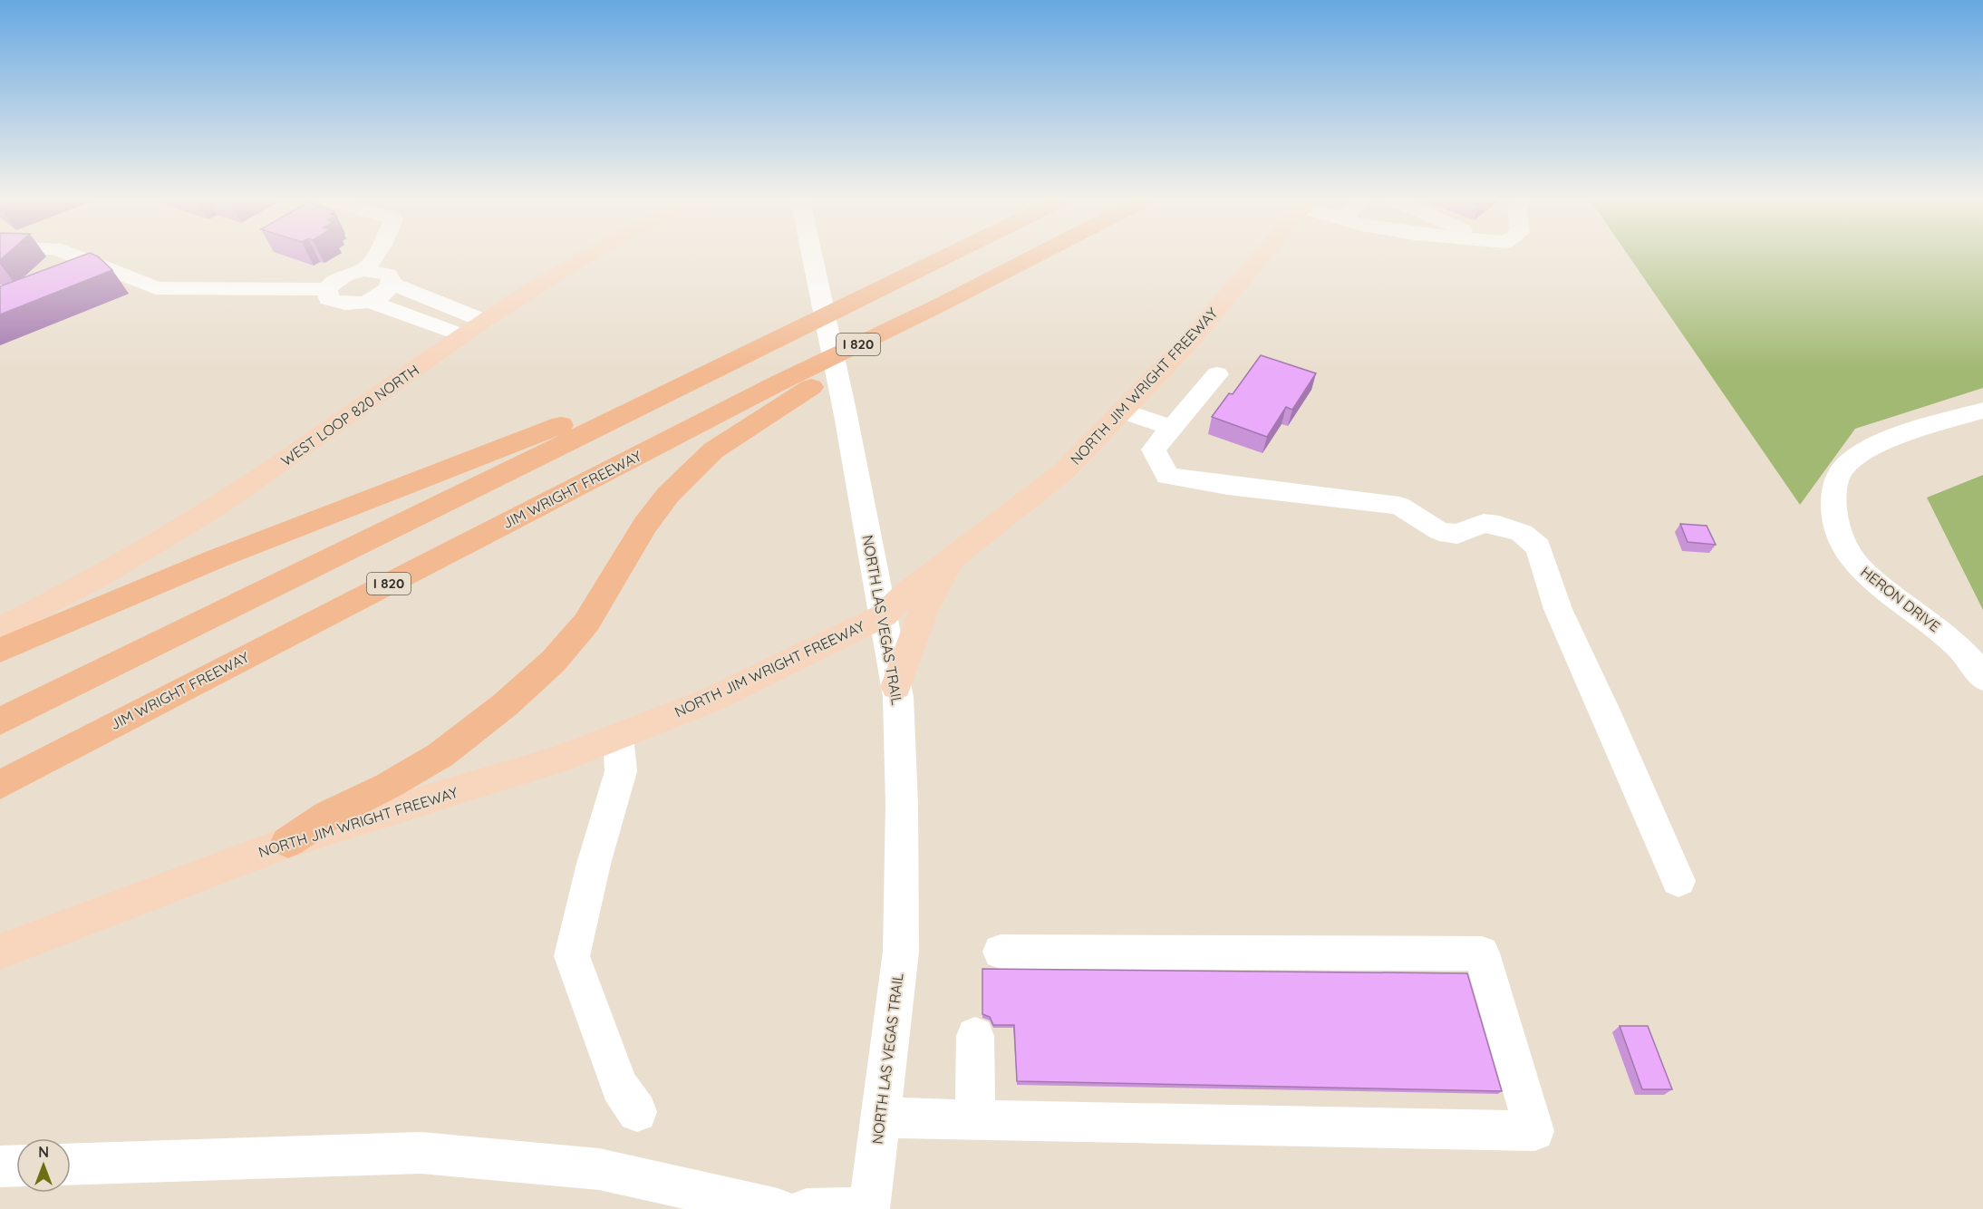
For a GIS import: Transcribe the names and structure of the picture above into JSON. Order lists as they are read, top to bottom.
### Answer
{
  "streets": {
    "highway": ["I 820", "JIM WRIGHT FREEWAY"],
    "main road": ["NORTH JIM WRIGHT FREEWAY", "WEST LOOP 820 NORTH"],
    "street": ["HERON DRIVE", "NORTH LAS VEGAS TRAIL"]
  },
  "crossings": [
    ["NORTH JIM WRIGHT FREEWAY", "NORTH LAS VEGAS TRAIL"]
  ],
  "north": "top"
}
